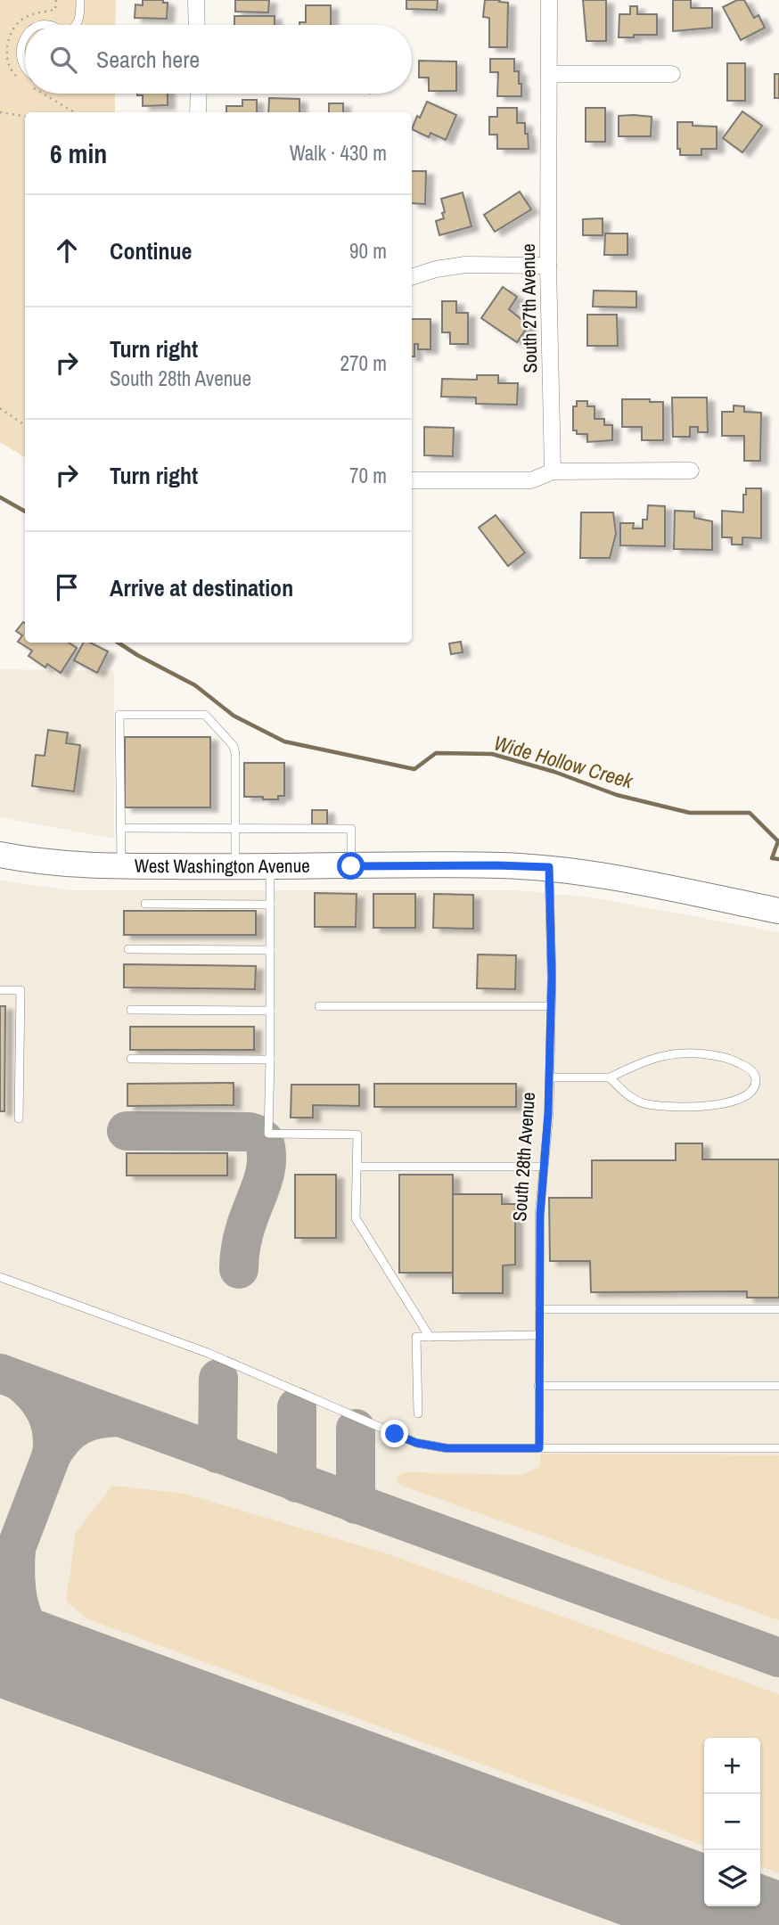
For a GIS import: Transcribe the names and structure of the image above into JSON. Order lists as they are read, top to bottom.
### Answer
{
  "streets": {
    "main road": ["West Washington Avenue"],
    "street": ["South 27th Avenue"],
    "lane": ["South 28th Avenue"]
  },
  "crossings": [
    ["West Washington Avenue", "South 28th Avenue"]
  ],
  "water": ["Wide Hollow Creek"],
  "page": {
    "search": "Search here",
    "heading": ["6 min", "Walk · 430 m"],
    "list": [
      ["Continue", "90 m"],
      ["Turn right", "South 28th Avenue", "270 m"],
      ["Turn right", "70 m"],
      "Arrive at destination"
    ],
    "map_buttons": ["+", "−"]
  }
}
